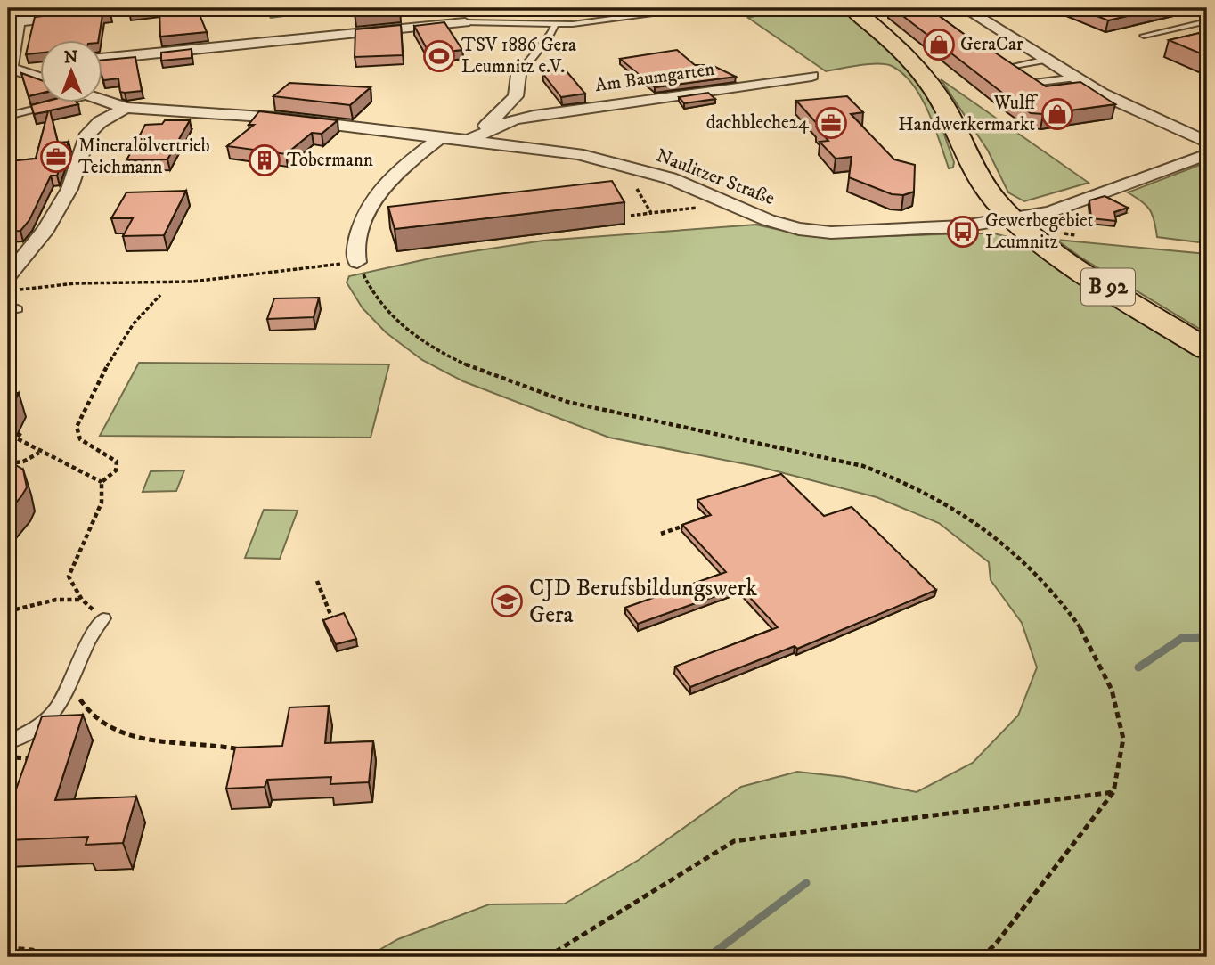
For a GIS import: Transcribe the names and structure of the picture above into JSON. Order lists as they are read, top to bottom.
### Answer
{
  "streets": {
    "main road": ["B 92"],
    "street": ["Am Baumgarten", "Naulitzer Straße"]
  },
  "crossings": [
    ["Am Baumgarten", "Naulitzer Straße"],
    ["Naulitzer Straße", "B 92"]
  ],
  "places": {
    "shop": ["GeraCar", "Wulff Handwerkermarkt"],
    "sports": ["TSV 1886 Gera Leumnitz e.V."],
    "office": ["dachbleche24", "Mineralölvertrieb Teichmann"],
    "building": ["Tobermann"],
    "bus stop": ["Gewerbegebiet Leumnitz"],
    "school or university": ["CJD Berufsbildungswerk Gera"]
  },
  "north": "top"
}
